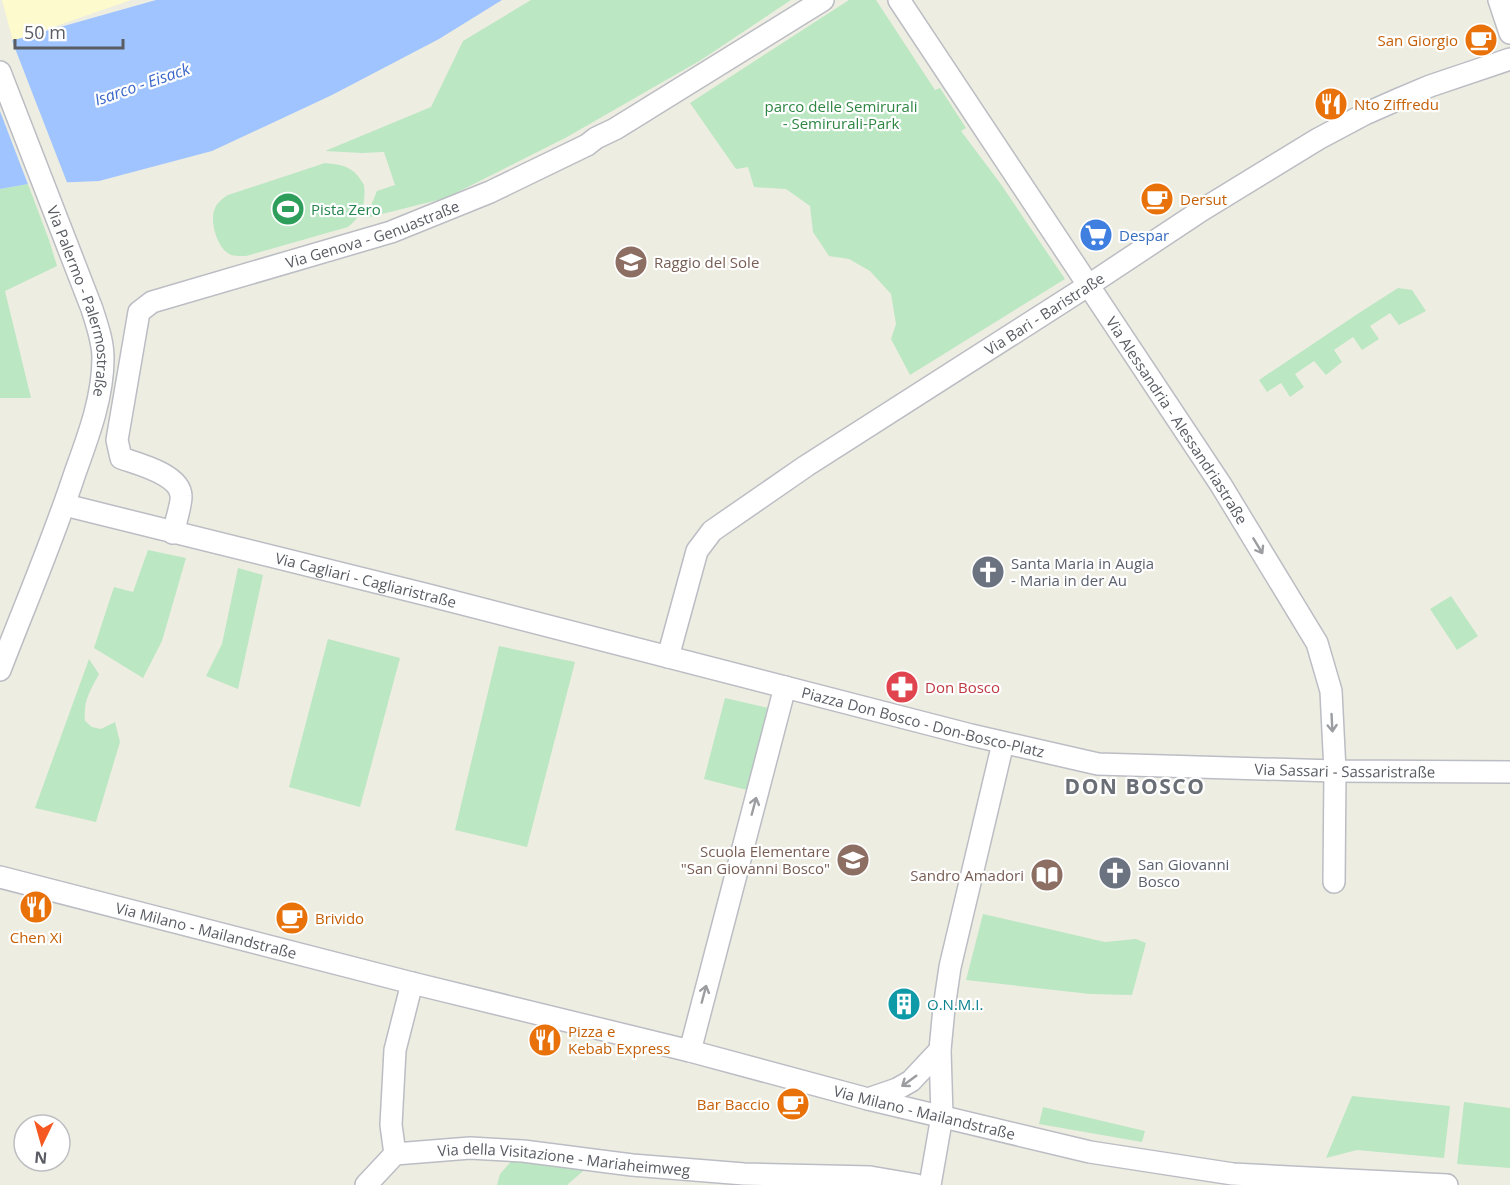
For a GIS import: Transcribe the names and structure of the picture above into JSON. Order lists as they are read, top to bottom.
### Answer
{
  "streets": {
    "street": [
      "Via Genova - Genuastraße",
      "Via Palermo - Palermostraße",
      "Via Bari - Baristraße",
      "Via Alessandria - Alessandriastraße",
      "Via Cagliari - Cagliaristraße",
      "Piazza Don Bosco - Don-Bosco-Platz",
      "Via Sassari - Sassaristraße",
      "Via Milano - Mailandstraße",
      "Via della Visitazione - Mariaheimweg"
    ]
  },
  "crossings": [
    ["Via Genova - Genuastraße", "Via Cagliari - Cagliaristraße"],
    ["Via Palermo - Palermostraße", "Via Cagliari - Cagliaristraße"],
    ["Via Bari - Baristraße", "Via Alessandria - Alessandriastraße"],
    ["Via Bari - Baristraße", "Via Cagliari - Cagliaristraße"],
    ["Via Bari - Baristraße", "Piazza Don Bosco - Don-Bosco-Platz"],
    ["Via Alessandria - Alessandriastraße", "Via Sassari - Sassaristraße"],
    ["Via Cagliari - Cagliaristraße", "Piazza Don Bosco - Don-Bosco-Platz"],
    ["Piazza Don Bosco - Don-Bosco-Platz", "Via Sassari - Sassaristraße"]
  ],
  "one_way": ["Via Alessandria - Alessandriastraße"],
  "districts": ["DON BOSCO"],
  "water": ["Isarco - Eisack"],
  "parks": ["parco delle Semirurali - Semirurali-Park"],
  "places": {
    "cafe": [
      "San Giorgio",
      "Dersut",
      "Brivido",
      "Bar Baccio"
    ],
    "restaurant": ["Nto Ziffredu", "Chen Xi", "Pizza e Kebab Express"],
    "sports": ["Pista Zero"],
    "supermarket": ["Despar"],
    "school or university": ["Raggio del Sole", "Scuola Elementare \"San Giovanni Bosco\""],
    "church": ["Santa Maria in Augia - Maria in der Au", "San Giovanni Bosco"],
    "pharmacy": ["Don Bosco"],
    "library": ["Sandro Amadori"],
    "building": ["O.N.M.I."]
  },
  "scale_bar": "50 m",
  "north": "bottom"
}
